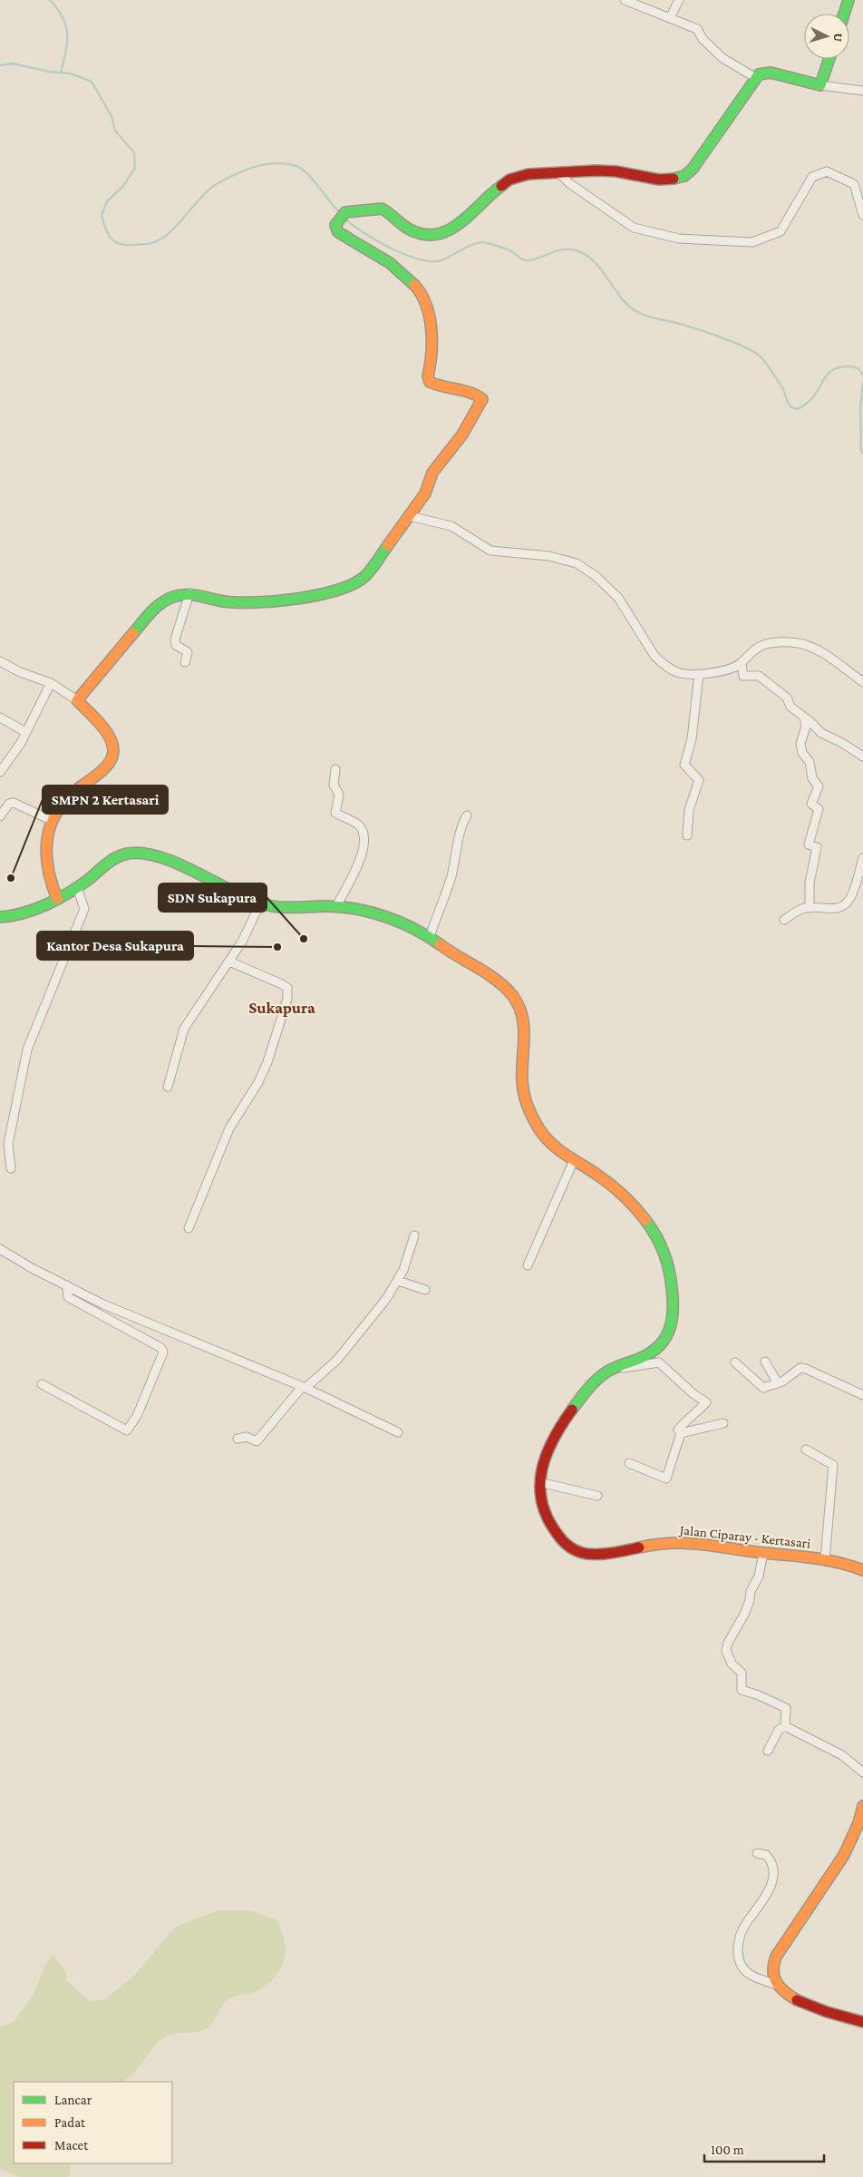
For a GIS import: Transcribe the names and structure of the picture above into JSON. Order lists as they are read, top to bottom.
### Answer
{
  "streets": {
    "main road": ["Jalan Ciparay - Kertasari"]
  },
  "districts": ["Sukapura"],
  "places": ["SMPN 2 Kertasari", "SDN Sukapura", "Kantor Desa Sukapura"],
  "legend": ["Lancar", "Padat", "Macet"],
  "scale_bar": "100 m",
  "north": "right"
}
